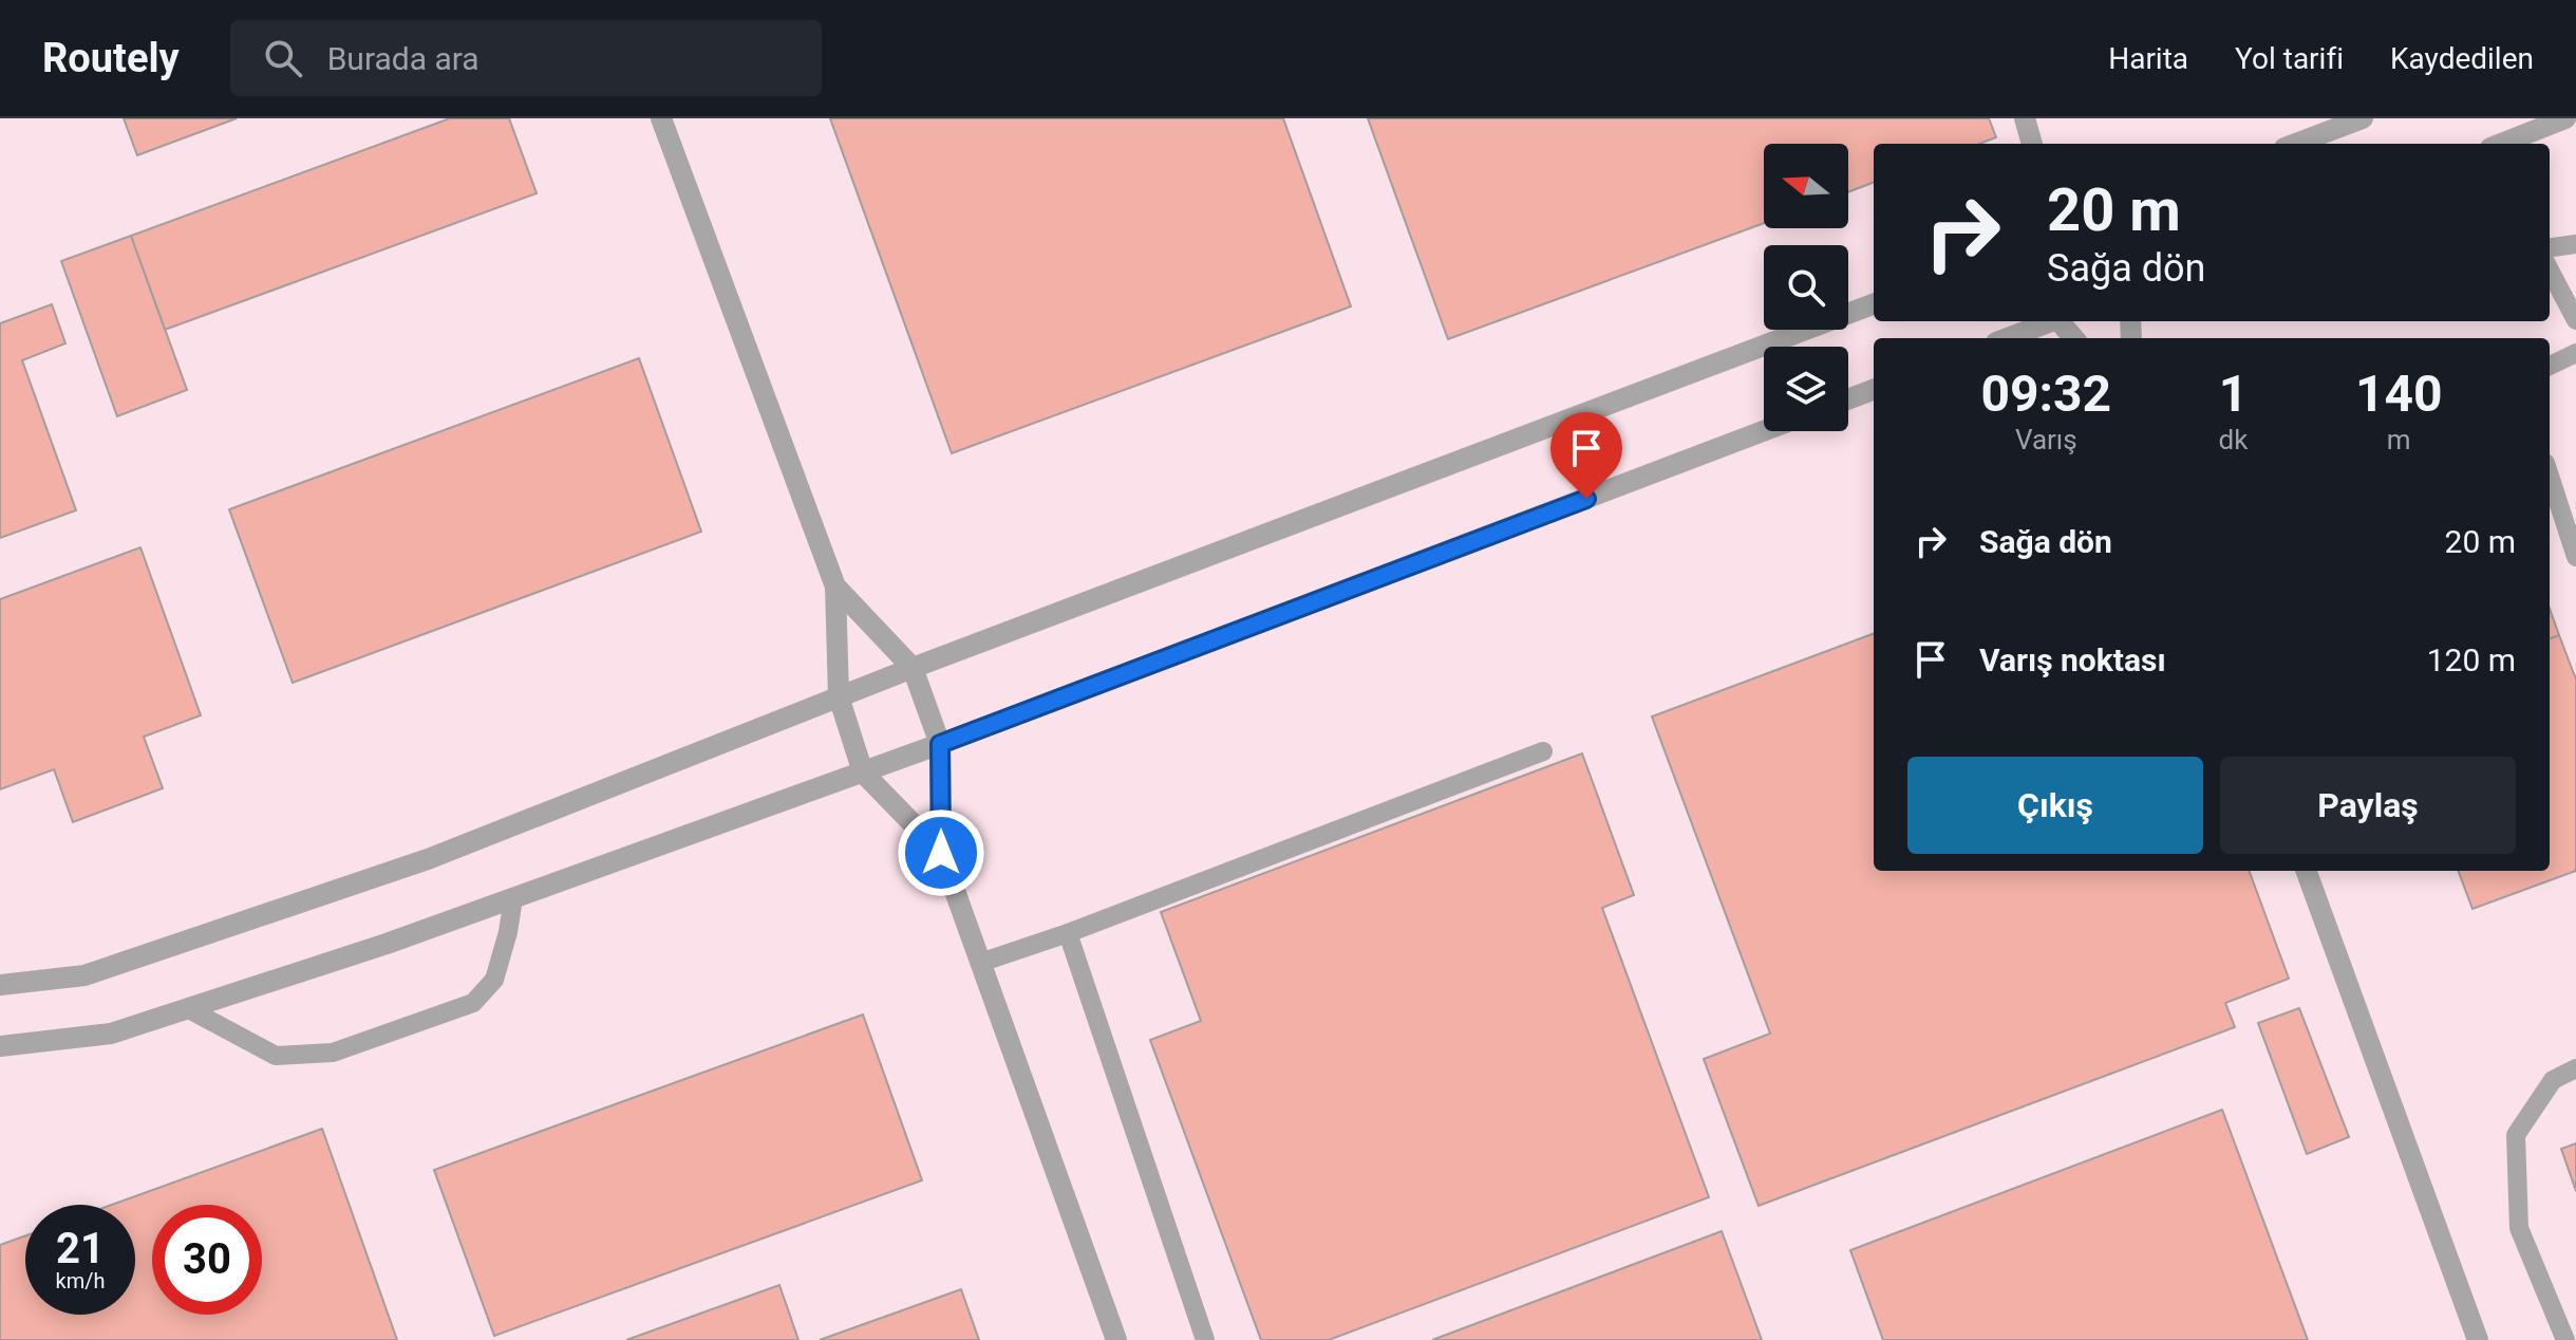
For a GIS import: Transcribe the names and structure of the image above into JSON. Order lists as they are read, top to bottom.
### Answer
{
  "north": "left",
  "page": {
    "header": "Routely",
    "search": "Burada ara",
    "nav": ["Harita", "Yol tarifi", "Kaydedilen"],
    "turn": ["20 m", "Sağa dön"],
    "eta": [
      "09:32",
      "Varış",
      "1",
      "dk",
      "140",
      "m"
    ],
    "list": [
      {
        "name": "Sağa dön",
        "value": "20 m"
      },
      {
        "name": "Varış noktası",
        "value": "120 m"
      }
    ],
    "buttons": ["Çıkış", "Paylaş"],
    "speed": "21 km/h",
    "limit": "30"
  }
}
